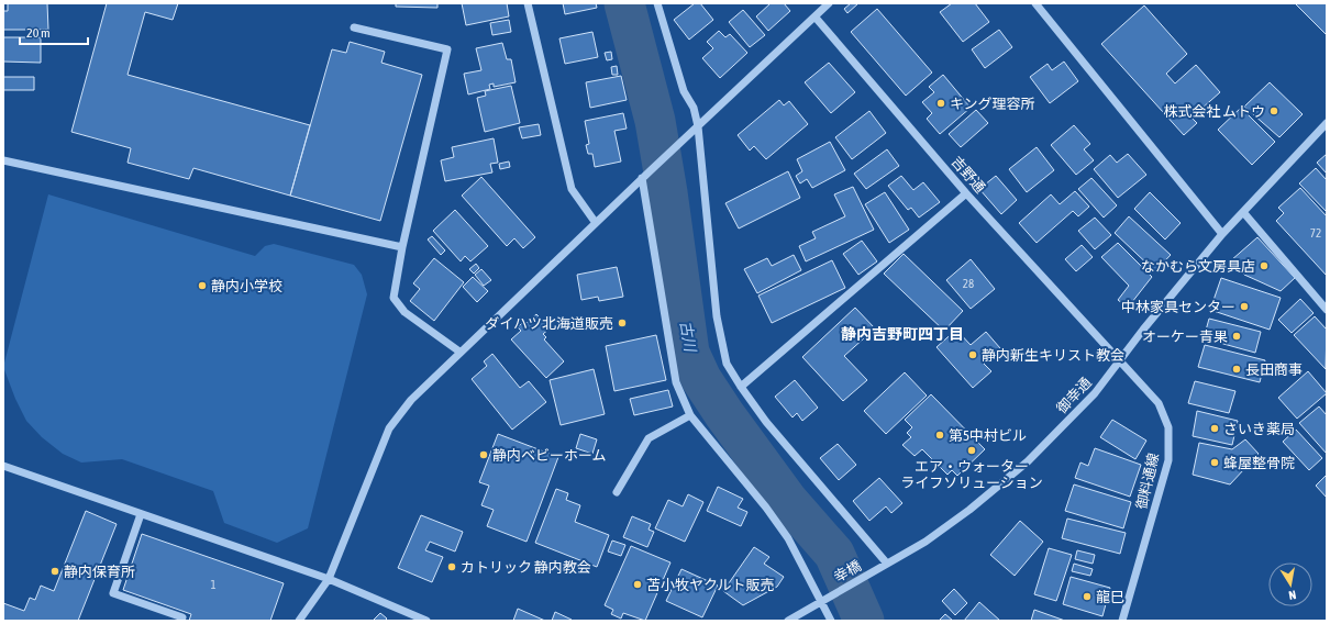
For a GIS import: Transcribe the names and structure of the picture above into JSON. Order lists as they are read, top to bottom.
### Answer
{
  "streets": {
    "street": [
      "吉野通",
      "御幸通",
      "御料通線",
      "幸橋"
    ]
  },
  "crossings": [
    ["吉野通", "御幸通"],
    ["吉野通", "御料通線"],
    ["御幸通", "御料通線"],
    ["御幸通", "幸橋"]
  ],
  "districts": ["静内吉野町四丁目"],
  "water": ["古川"],
  "places": [
    "キング理容所",
    "株式会社 ムトウ",
    "なかむら文房具店",
    "静内小学校",
    "中林家具センター",
    "ダイハツ北海道販売",
    "オーケー青果",
    "静内新生キリスト教会",
    "長田商事",
    "さいき薬局",
    "第5中村ビル",
    "エア・ウォーター ライフソリューション",
    "静内ベビーホーム",
    "蜂屋整骨院",
    "カトリック 静内教会",
    "静内保育所",
    "苫小牧ヤクルト販売",
    "龍巳"
  ],
  "house_numbers": ["72", "28", "1"],
  "scale_bar": "20 m",
  "north": "bottom"
}
